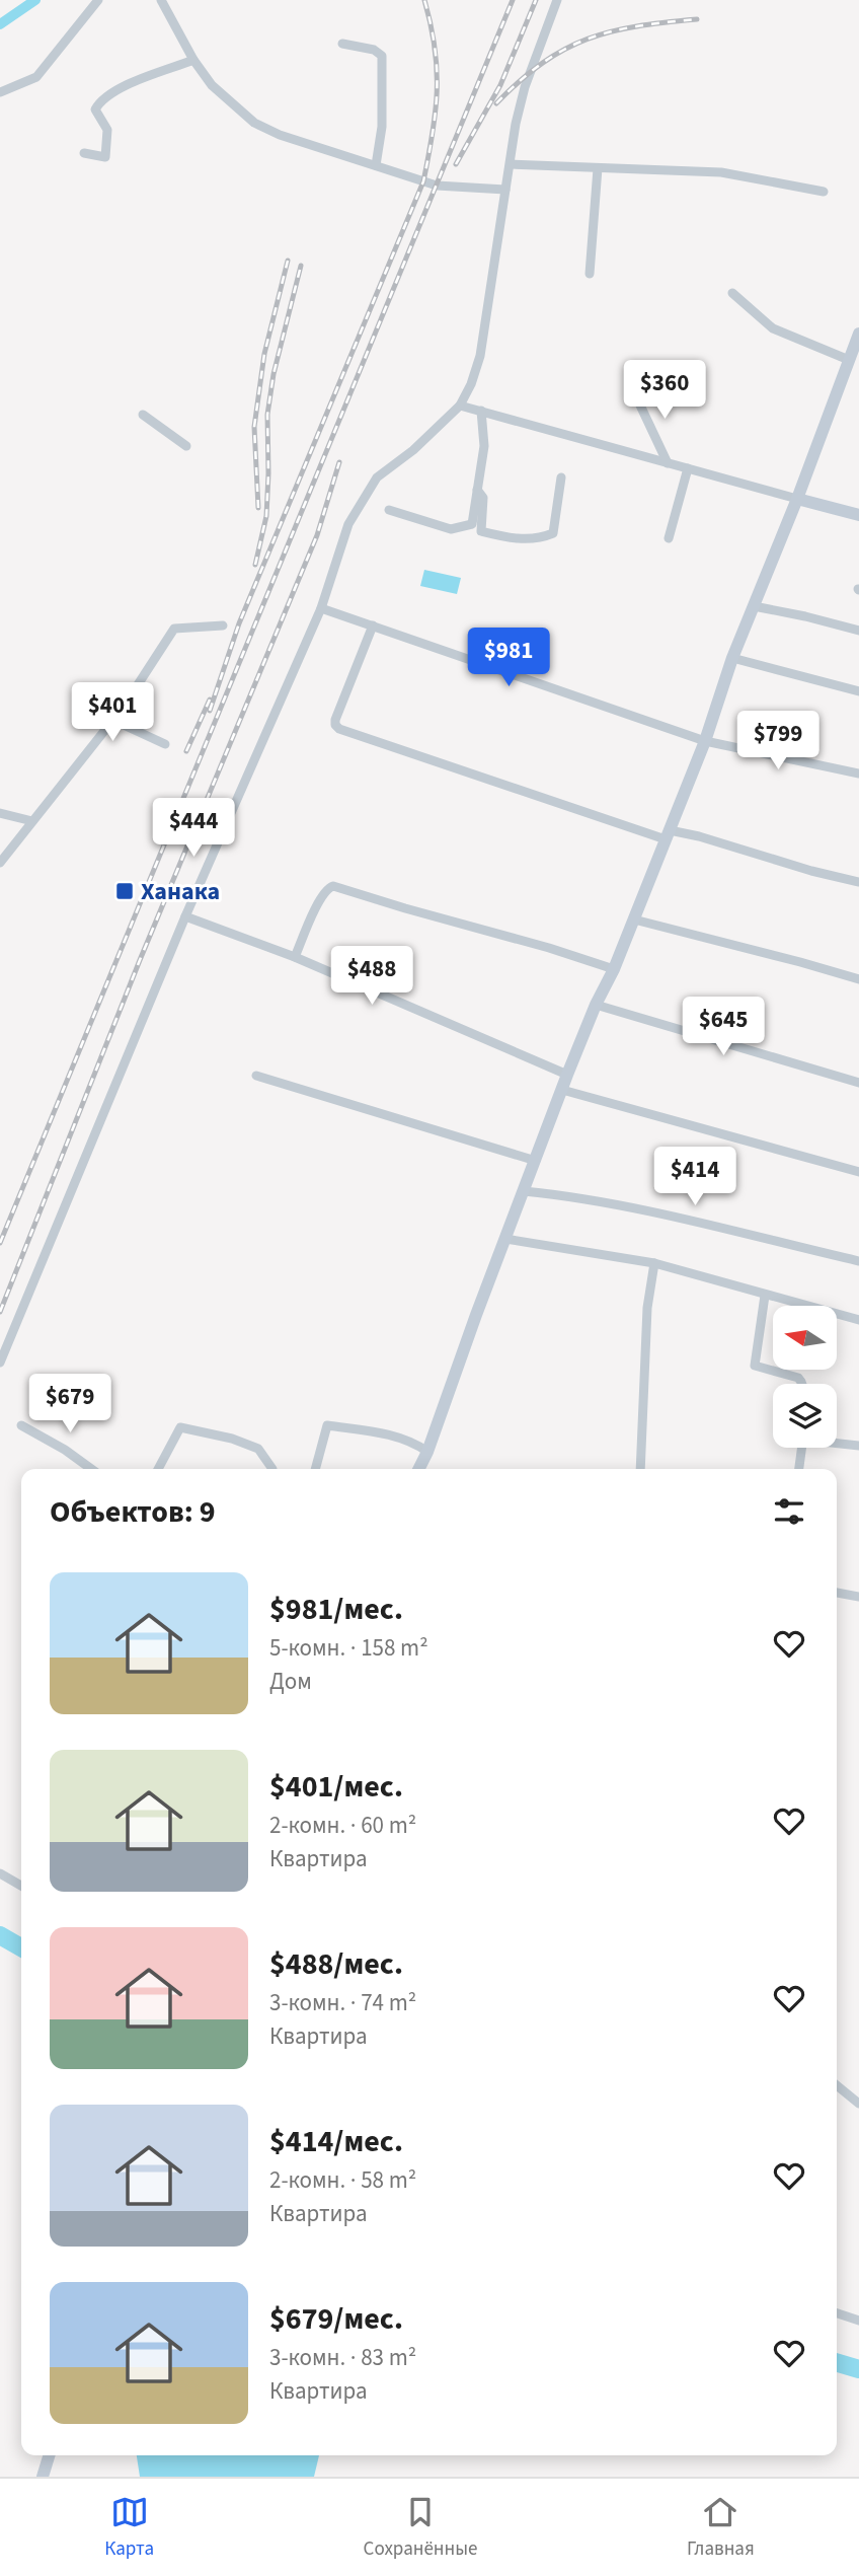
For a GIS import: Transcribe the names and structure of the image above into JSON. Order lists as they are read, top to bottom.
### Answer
{
  "places": {
    "transit": ["Ханака"]
  },
  "north": "left",
  "page": {
    "price": [
      "$360",
      "$981",
      "$401",
      "$799",
      "$444",
      "$488",
      "$645",
      "$414",
      "$679"
    ],
    "heading": "Объектов: 9",
    "list": [
      {
        "name": "$981/мес.",
        "note": "5-комн. · 158 m² · Дом"
      },
      {
        "name": "$401/мес.",
        "note": "2-комн. · 60 m² · Квартира"
      },
      {
        "name": "$488/мес.",
        "note": "3-комн. · 74 m² · Квартира"
      },
      {
        "name": "$414/мес.",
        "note": "2-комн. · 58 m² · Квартира"
      },
      {
        "name": "$679/мес.",
        "note": "3-комн. · 83 m² · Квартира"
      }
    ],
    "tabs": ["Карта", "Сохранённые", "Главная"]
  }
}
